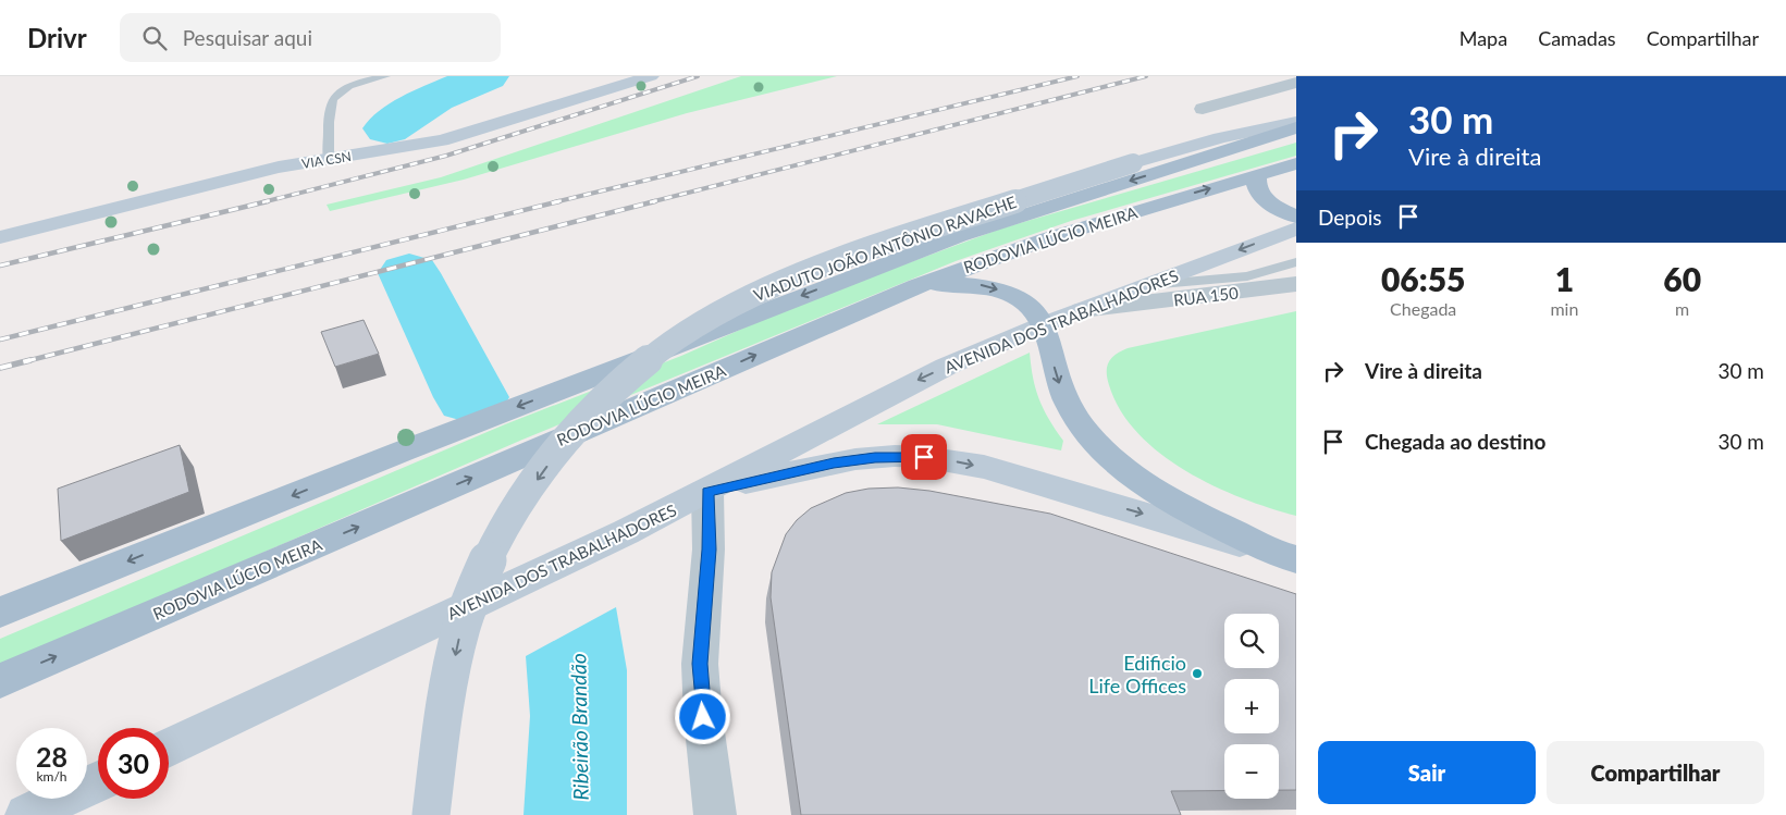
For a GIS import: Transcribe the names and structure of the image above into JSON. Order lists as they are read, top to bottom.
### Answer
{
  "streets": {
    "main road": ["RODOVIA LÚCIO MEIRA"],
    "street": [
      "VIA CSN",
      "VIADUTO JOÃO ANTÔNIO RAVACHE",
      "RUA 150",
      "AVENIDA DOS TRABALHADORES"
    ]
  },
  "crossings": [
    ["RUA 150", "AVENIDA DOS TRABALHADORES"]
  ],
  "one_way": ["VIADUTO JOÃO ANTÔNIO RAVACHE", "AVENIDA DOS TRABALHADORES"],
  "water": ["Ribeirão Brandão"],
  "places": ["Edificio Life Offices"],
  "page": {
    "header": "Drivr",
    "search": "Pesquisar aqui",
    "nav": ["Mapa", "Camadas", "Compartilhar"],
    "turn": ["30 m", "Vire à direita"],
    "then": "Depois",
    "eta": [
      "06:55",
      "Chegada",
      "1",
      "min",
      "60",
      "m"
    ],
    "list": [
      {
        "name": "Vire à direita",
        "value": "30 m"
      },
      {
        "name": "Chegada ao destino",
        "value": "30 m"
      }
    ],
    "map_buttons": ["+", "−"],
    "speed": "28 km/h",
    "limit": "30",
    "buttons": ["Sair", "Compartilhar"]
  }
}
